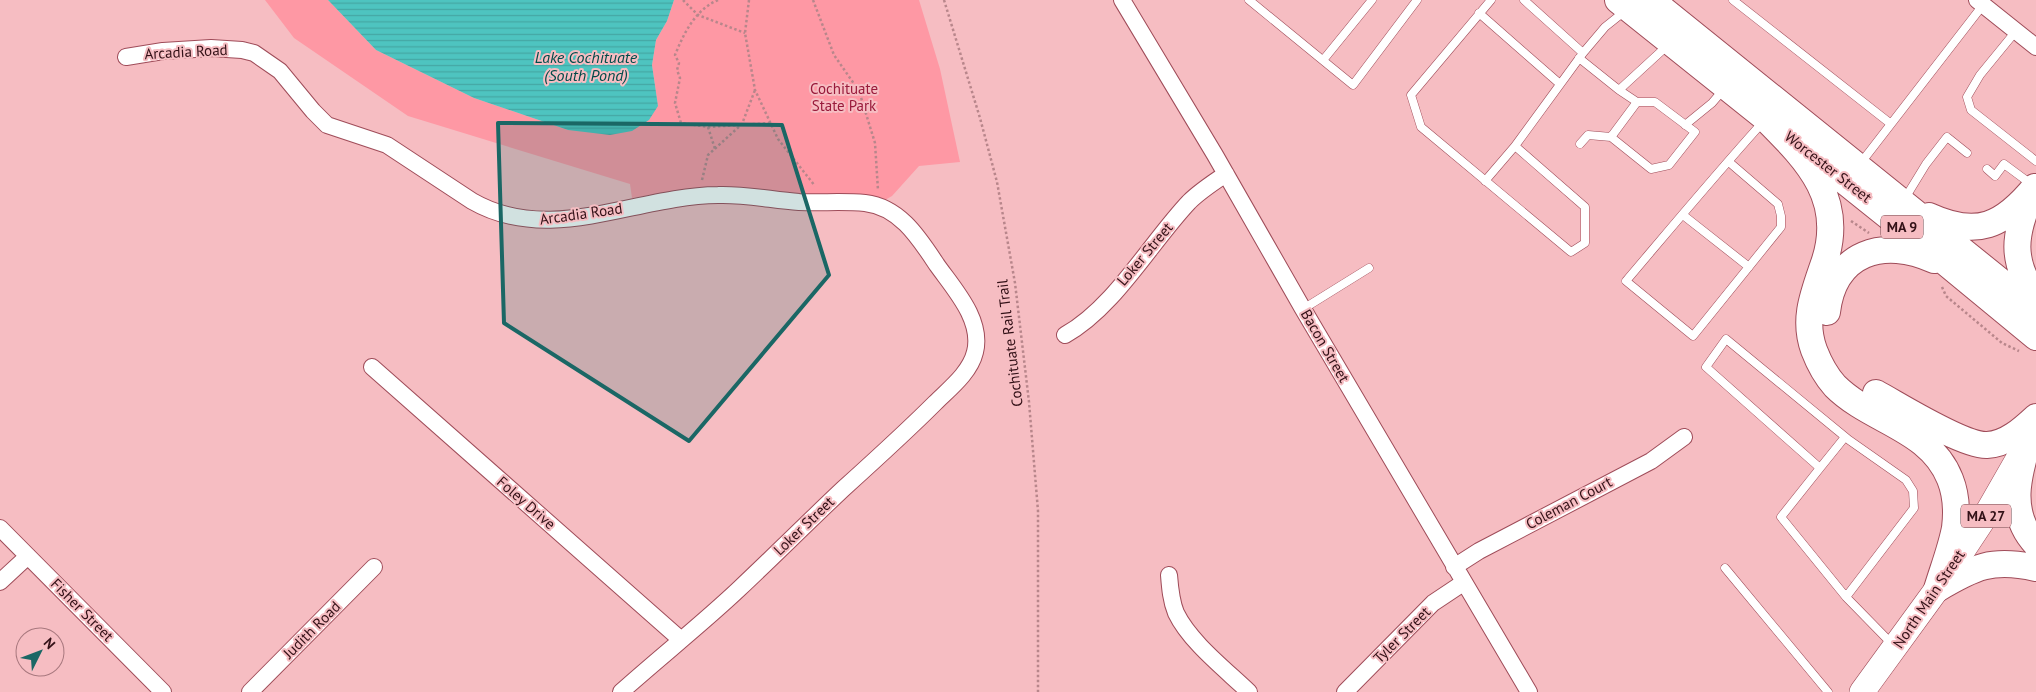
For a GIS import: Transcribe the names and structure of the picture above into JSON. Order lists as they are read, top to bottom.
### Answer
{
  "streets": {
    "highway": ["Worcester Street", "MA 9"],
    "main road": ["MA 27", "North Main Street"],
    "street": [
      "Arcadia Road",
      "Loker Street",
      "Bacon Street",
      "Foley Drive",
      "Coleman Court",
      "Fisher Street",
      "Judith Road",
      "Tyler Street"
    ],
    "path": ["Cochituate Rail Trail"]
  },
  "crossings": [
    ["Arcadia Road", "Loker Street"],
    ["Loker Street", "Bacon Street"],
    ["Loker Street", "Foley Drive"],
    ["Bacon Street", "Coleman Court"],
    ["Bacon Street", "Tyler Street"]
  ],
  "water": ["Lake Cochituate (South Pond)"],
  "parks": ["Cochituate State Park"],
  "north": "top right"
}
